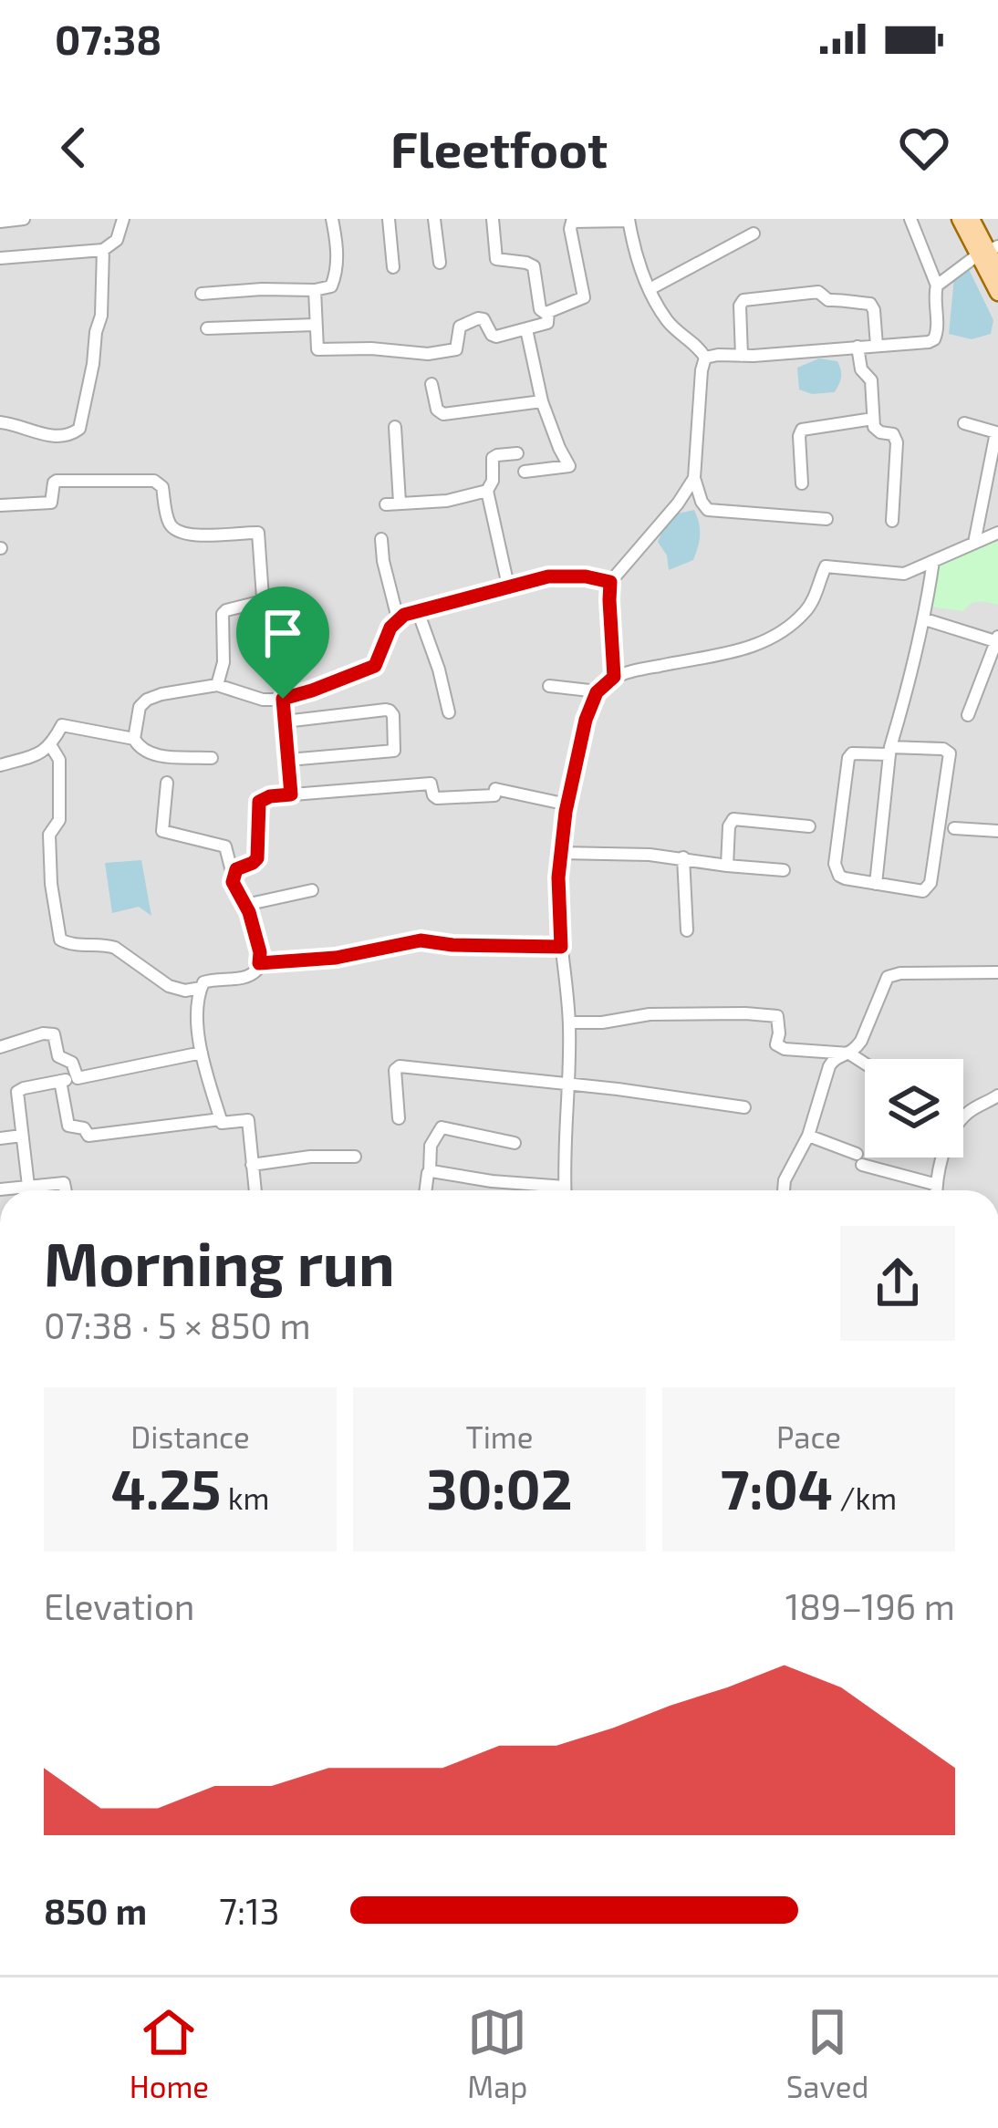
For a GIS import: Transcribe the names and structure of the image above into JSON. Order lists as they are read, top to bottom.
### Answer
{
  "page": {
    "status": "07:38",
    "header": "Fleetfoot",
    "heading": ["Morning run", "07:38 · 5 × 850 m"],
    "stats": [
      ["Distance", "4.25 km"],
      ["Time", "30:02"],
      ["Pace", "7:04 /km"]
    ],
    "chart": ["Elevation", "189–196 m"],
    "list": [
      {
        "name": "850 m",
        "note": "7:13"
      }
    ],
    "tabs": ["Home", "Map", "Saved"]
  }
}
